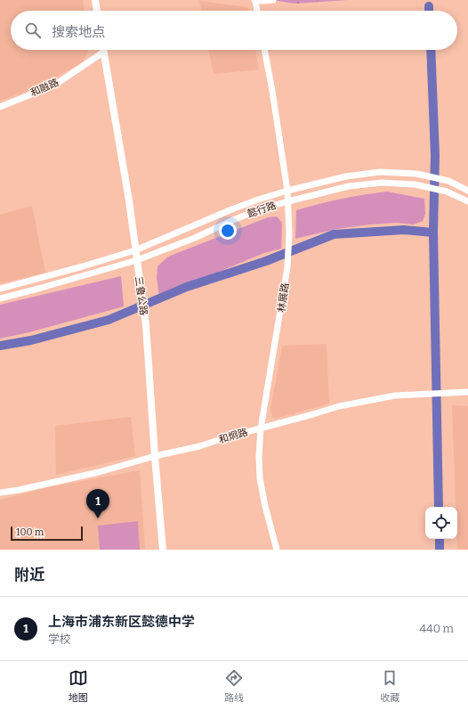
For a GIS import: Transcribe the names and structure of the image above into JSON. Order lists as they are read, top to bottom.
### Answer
{
  "streets": {
    "main road": ["三鲁公路"],
    "street": [
      "和融路",
      "懿行路",
      "林展路",
      "和炯路"
    ]
  },
  "crossings": [
    ["和融路", "三鲁公路"],
    ["懿行路", "三鲁公路"],
    ["懿行路", "林展路"],
    ["三鲁公路", "和炯路"],
    ["林展路", "和炯路"]
  ],
  "scale_bar": "100 m",
  "page": {
    "search": "搜索地点",
    "pins": "1",
    "scale": "100 m",
    "heading": "附近",
    "list": [
      {
        "mark": "1",
        "name": "上海市浦东新区懿德中学",
        "note": "学校",
        "value": "440 m"
      }
    ],
    "nav": ["地图", "路线", "收藏"]
  }
}
